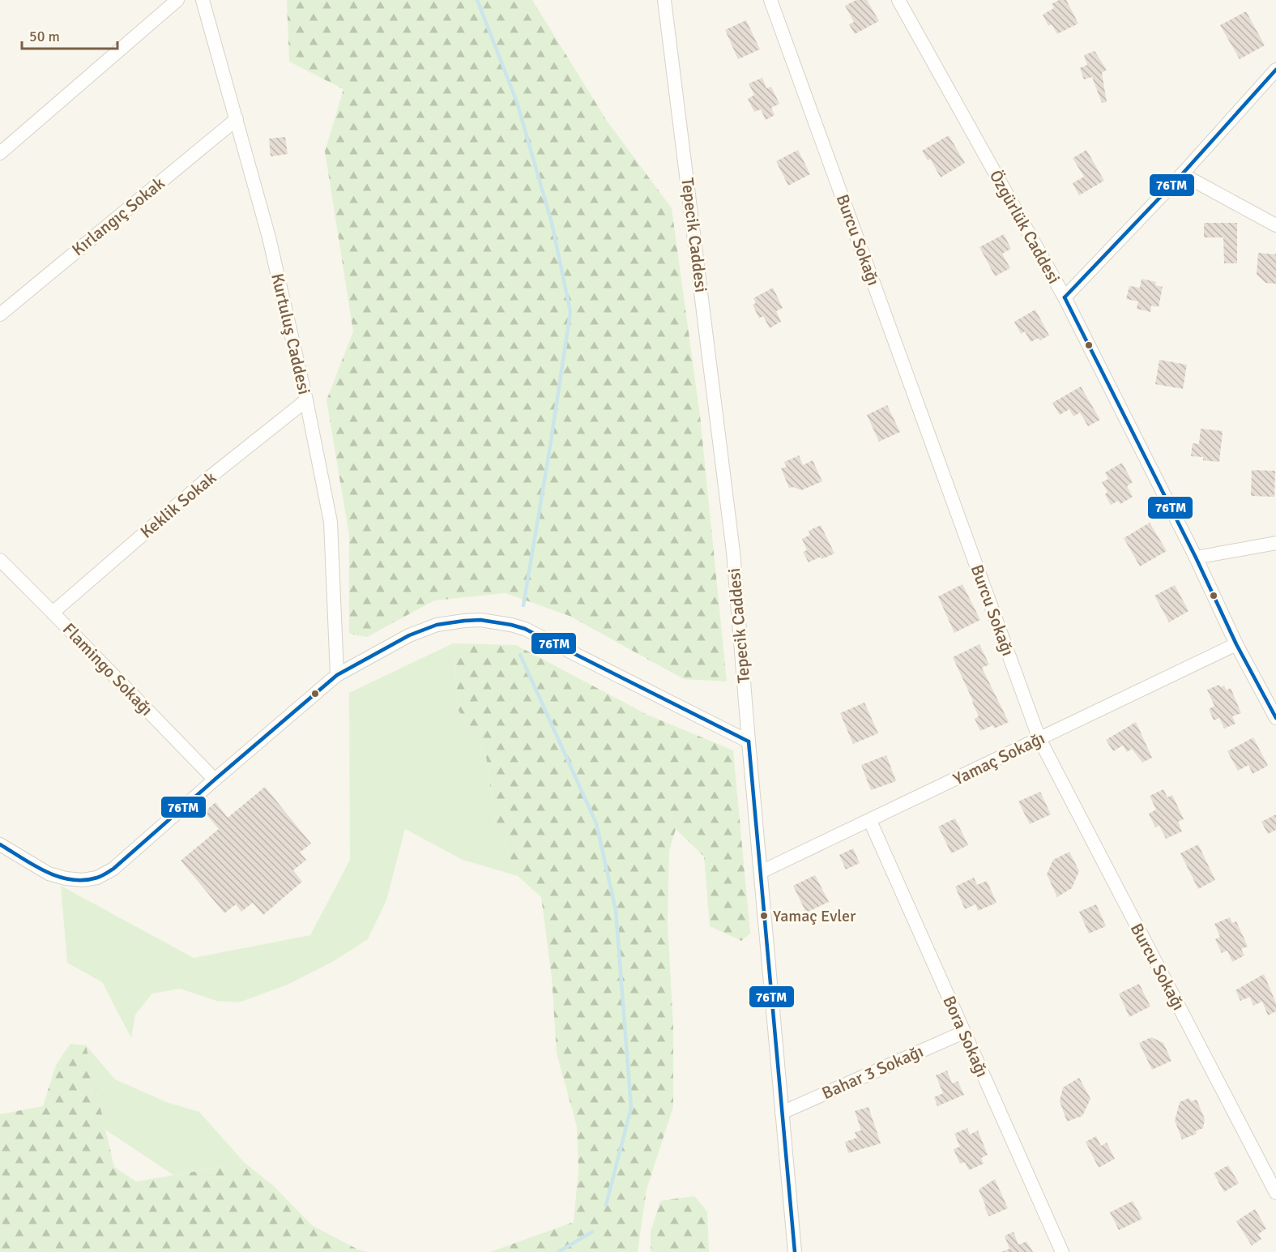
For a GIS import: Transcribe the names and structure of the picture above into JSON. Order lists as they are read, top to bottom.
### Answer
{
  "streets": {
    "street": [
      "Kırlangıç Sokak",
      "Özgürlük Caddesi",
      "Tepecik Caddesi",
      "Burcu Sokağı",
      "Kurtuluş Caddesi",
      "Keklik Sokak",
      "Flamingo Sokağı",
      "Yamaç Sokağı",
      "Bora Sokağı",
      "Bahar 3 Sokağı"
    ]
  },
  "crossings": [
    ["Kırlangıç Sokak", "Kurtuluş Caddesi"],
    ["Özgürlük Caddesi", "Yamaç Sokağı"],
    ["Tepecik Caddesi", "Yamaç Sokağı"],
    ["Tepecik Caddesi", "Bahar 3 Sokağı"],
    ["Burcu Sokağı", "Yamaç Sokağı"],
    ["Kurtuluş Caddesi", "Keklik Sokak"],
    ["Keklik Sokak", "Flamingo Sokağı"],
    ["Yamaç Sokağı", "Bora Sokağı"],
    ["Bora Sokağı", "Bahar 3 Sokağı"]
  ],
  "places": ["Yamaç Evler"],
  "lines": ["transit line 76TM"],
  "scale_bar": "50 m"
}
